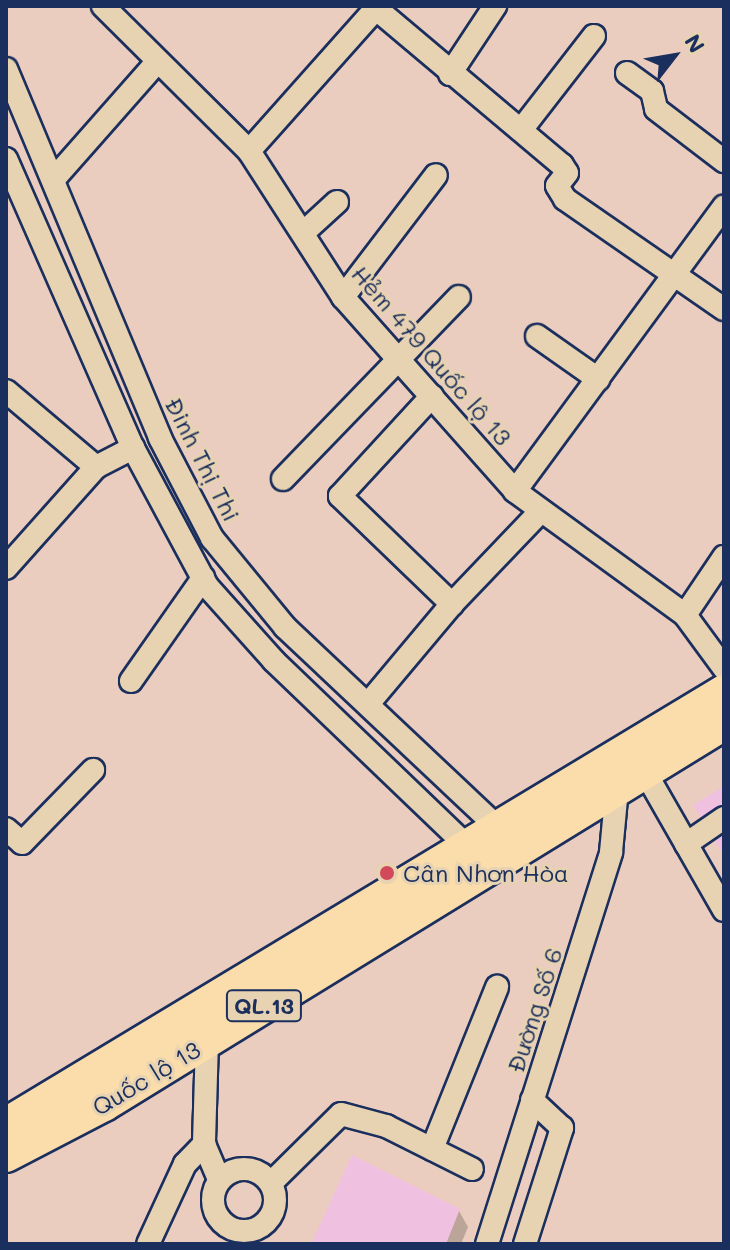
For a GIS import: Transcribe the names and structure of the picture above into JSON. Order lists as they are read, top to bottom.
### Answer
{
  "streets": {
    "highway": ["QL.13", "Quốc lộ 13"],
    "street": ["Hẻm 479 Quốc lộ 13", "Đinh Thị Thi", "Đường Số 6"]
  },
  "crossings": [
    ["Đinh Thị Thi", "Quốc lộ 13"],
    ["Đường Số 6", "Quốc lộ 13"]
  ],
  "places": ["Cân Nhơn Hòa"],
  "north": "top right"
}
